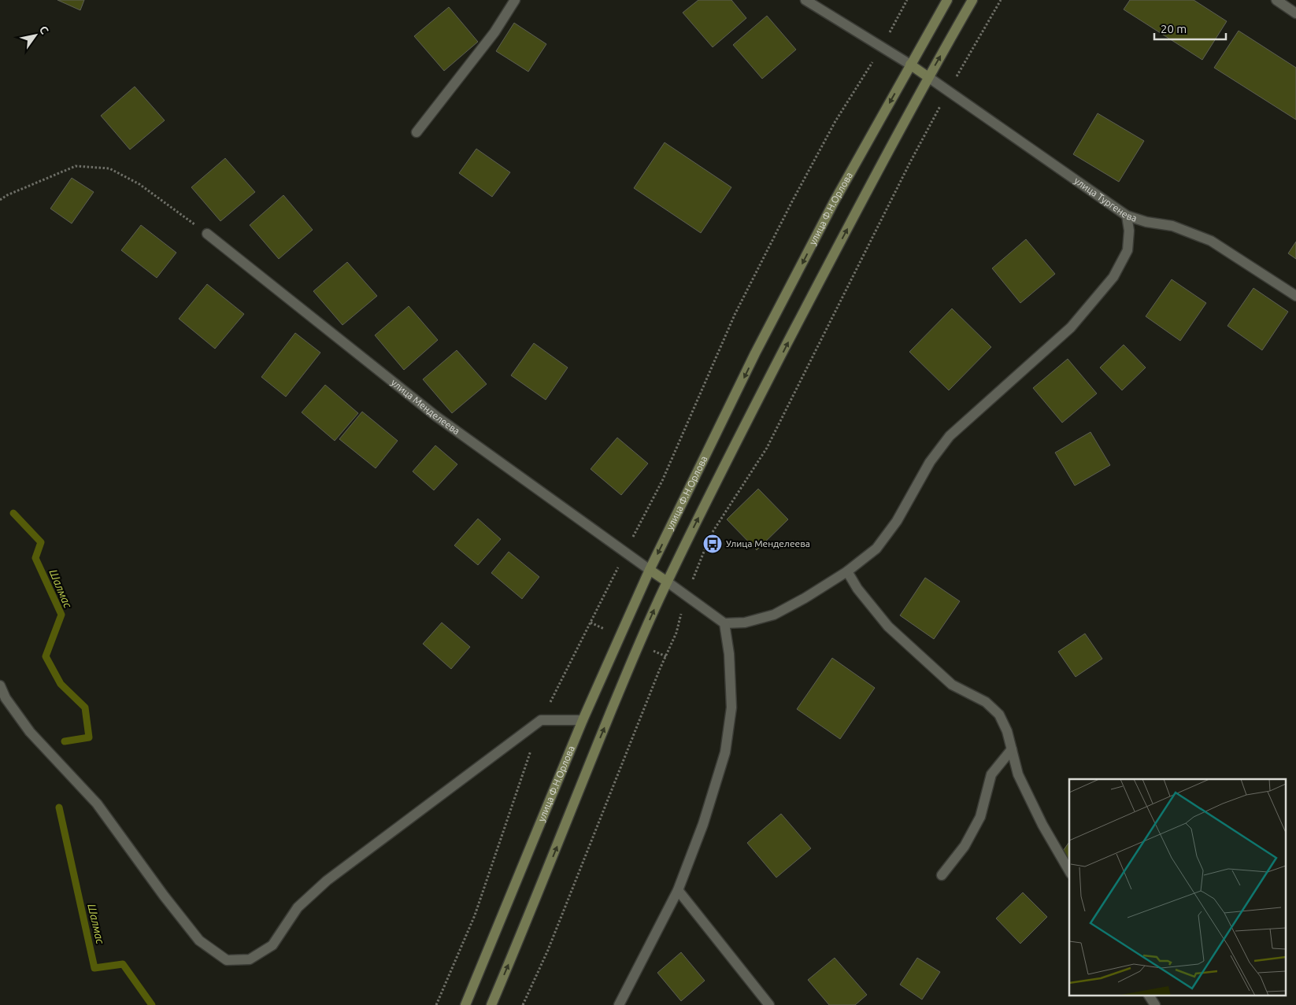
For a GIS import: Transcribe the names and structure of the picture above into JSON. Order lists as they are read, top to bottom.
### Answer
{
  "streets": {
    "street": ["улица Тургенева", "улица Ф.Н.Орлова", "улица Менделеева"]
  },
  "crossings": [
    ["улица Ф.Н.Орлова", "улица Менделеева"]
  ],
  "water": ["Шалмас"],
  "places": {
    "bus stop": ["Улица Менделеева"]
  },
  "scale_bar": "20 m",
  "north": "top right"
}
